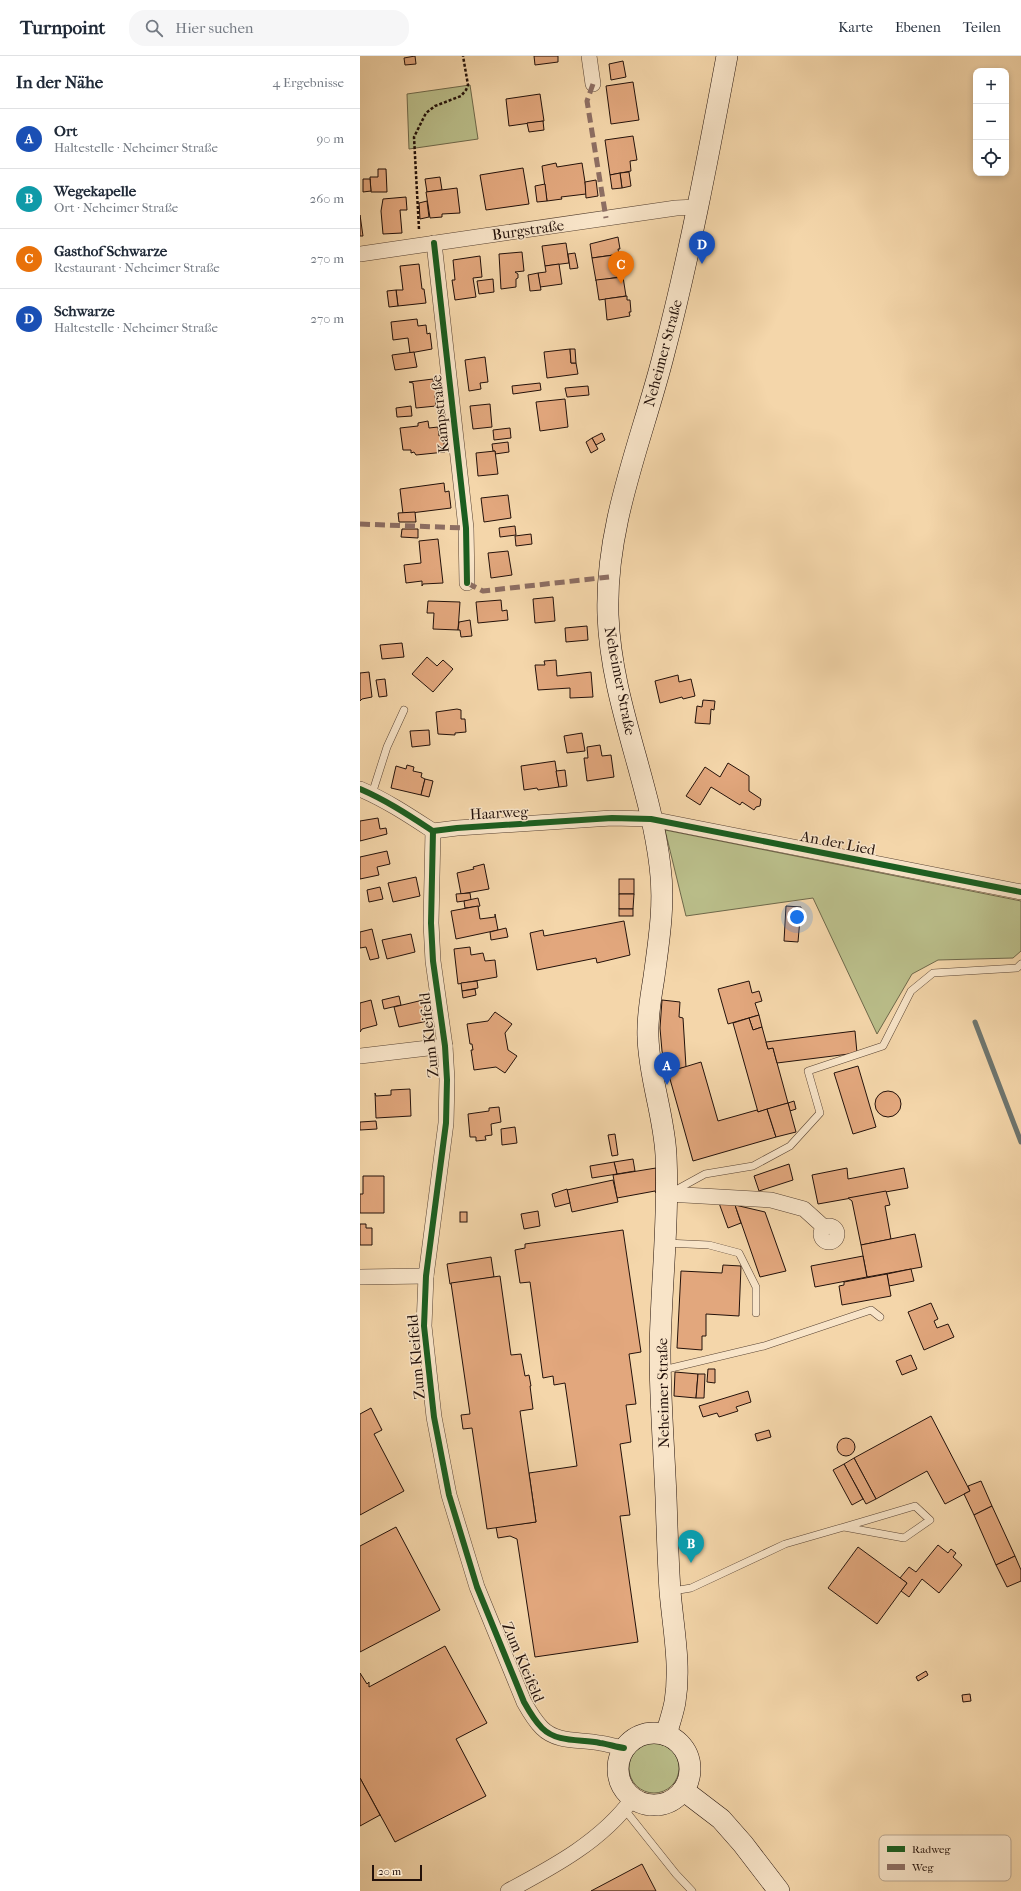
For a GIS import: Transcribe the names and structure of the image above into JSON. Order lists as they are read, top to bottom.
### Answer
{
  "streets": {
    "main road": ["Neheimer Straße"],
    "street": [
      "Burgstraße",
      "Kampstraße",
      "Haarweg",
      "An der Lied",
      "Zum Kleifeld"
    ]
  },
  "crossings": [
    ["Burgstraße", "Neheimer Straße"],
    ["Burgstraße", "Kampstraße"],
    ["Neheimer Straße", "Haarweg"],
    ["Neheimer Straße", "An der Lied"],
    ["Neheimer Straße", "Zum Kleifeld"],
    ["Haarweg", "An der Lied"],
    ["Haarweg", "Zum Kleifeld"]
  ],
  "legend": ["Radweg", "Weg"],
  "scale_bar": "20 m",
  "page": {
    "header": "Turnpoint",
    "search": "Hier suchen",
    "nav": ["Karte", "Ebenen", "Teilen"],
    "heading": ["In der Nähe", "4 Ergebnisse"],
    "map_buttons": ["+", "−"],
    "list": [
      {
        "mark": "A",
        "name": "Ort",
        "note": "Haltestelle · Neheimer Straße",
        "value": "90 m"
      },
      {
        "mark": "B",
        "name": "Wegekapelle",
        "note": "Ort · Neheimer Straße",
        "value": "260 m"
      },
      {
        "mark": "C",
        "name": "Gasthof Schwarze",
        "note": "Restaurant · Neheimer Straße",
        "value": "270 m"
      },
      {
        "mark": "D",
        "name": "Schwarze",
        "note": "Haltestelle · Neheimer Straße",
        "value": "270 m"
      }
    ],
    "pins": [
      "D",
      "C",
      "A",
      "B"
    ],
    "scale": "20 m"
  }
}
